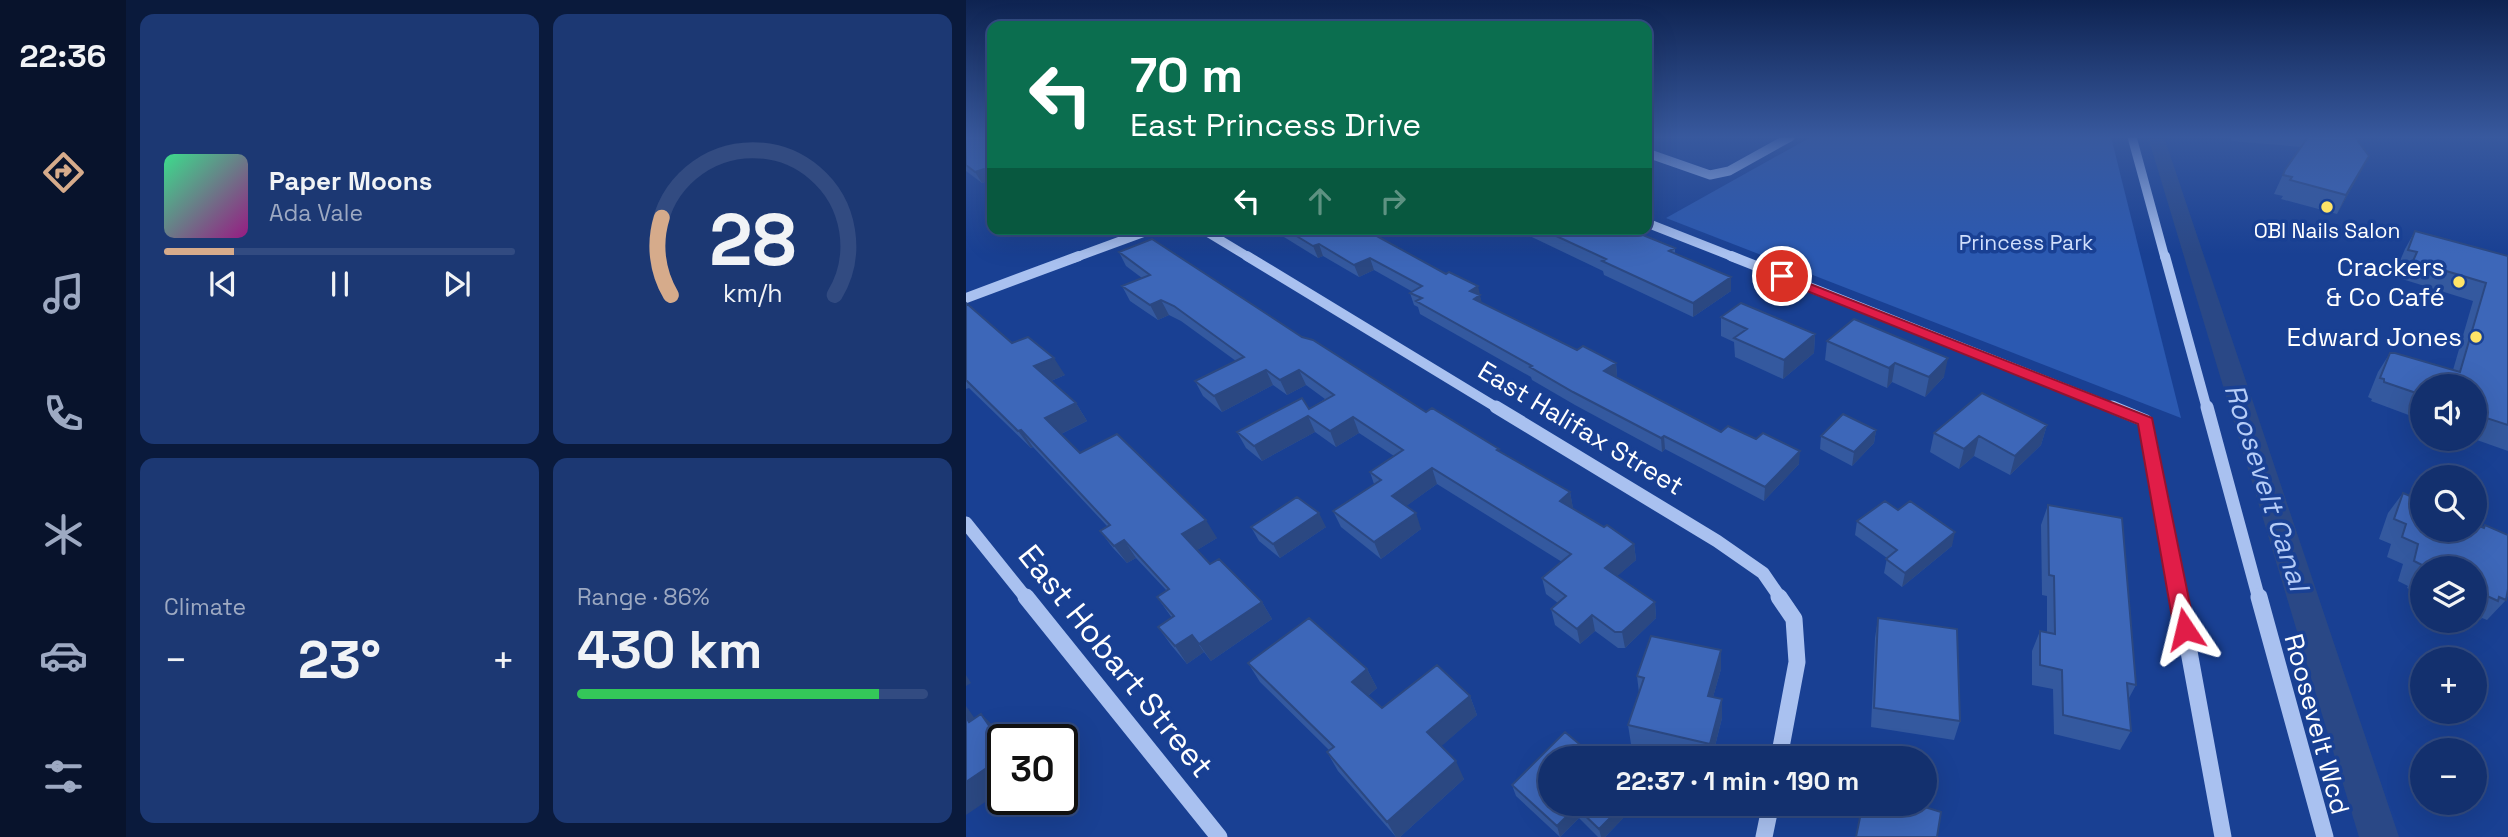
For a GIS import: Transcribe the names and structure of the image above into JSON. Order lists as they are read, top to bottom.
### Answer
{
  "streets": {
    "street": ["East Halifax Street", "East Hobart Street", "Roosevelt Wcd"]
  },
  "water": ["Roosevelt Canal"],
  "parks": ["Princess Park"],
  "places": ["OBI Nails Salon", "Crackers & Co Café", "Edward Jones"],
  "page": {
    "tabs": "22:36",
    "turn": ["70 m", "East Princess Drive"],
    "song": ["Paper Moons", "Ada Vale"],
    "map_buttons": ["+", "−"],
    "tile": [
      "Climate",
      ["Range · 86%", "430 km"]
    ],
    "heat": ["−", "23°", "+"],
    "limit": "30",
    "trip": "22:37 · 1 min · 190 m",
    "gauge": ["28", "km/h"]
  }
}
